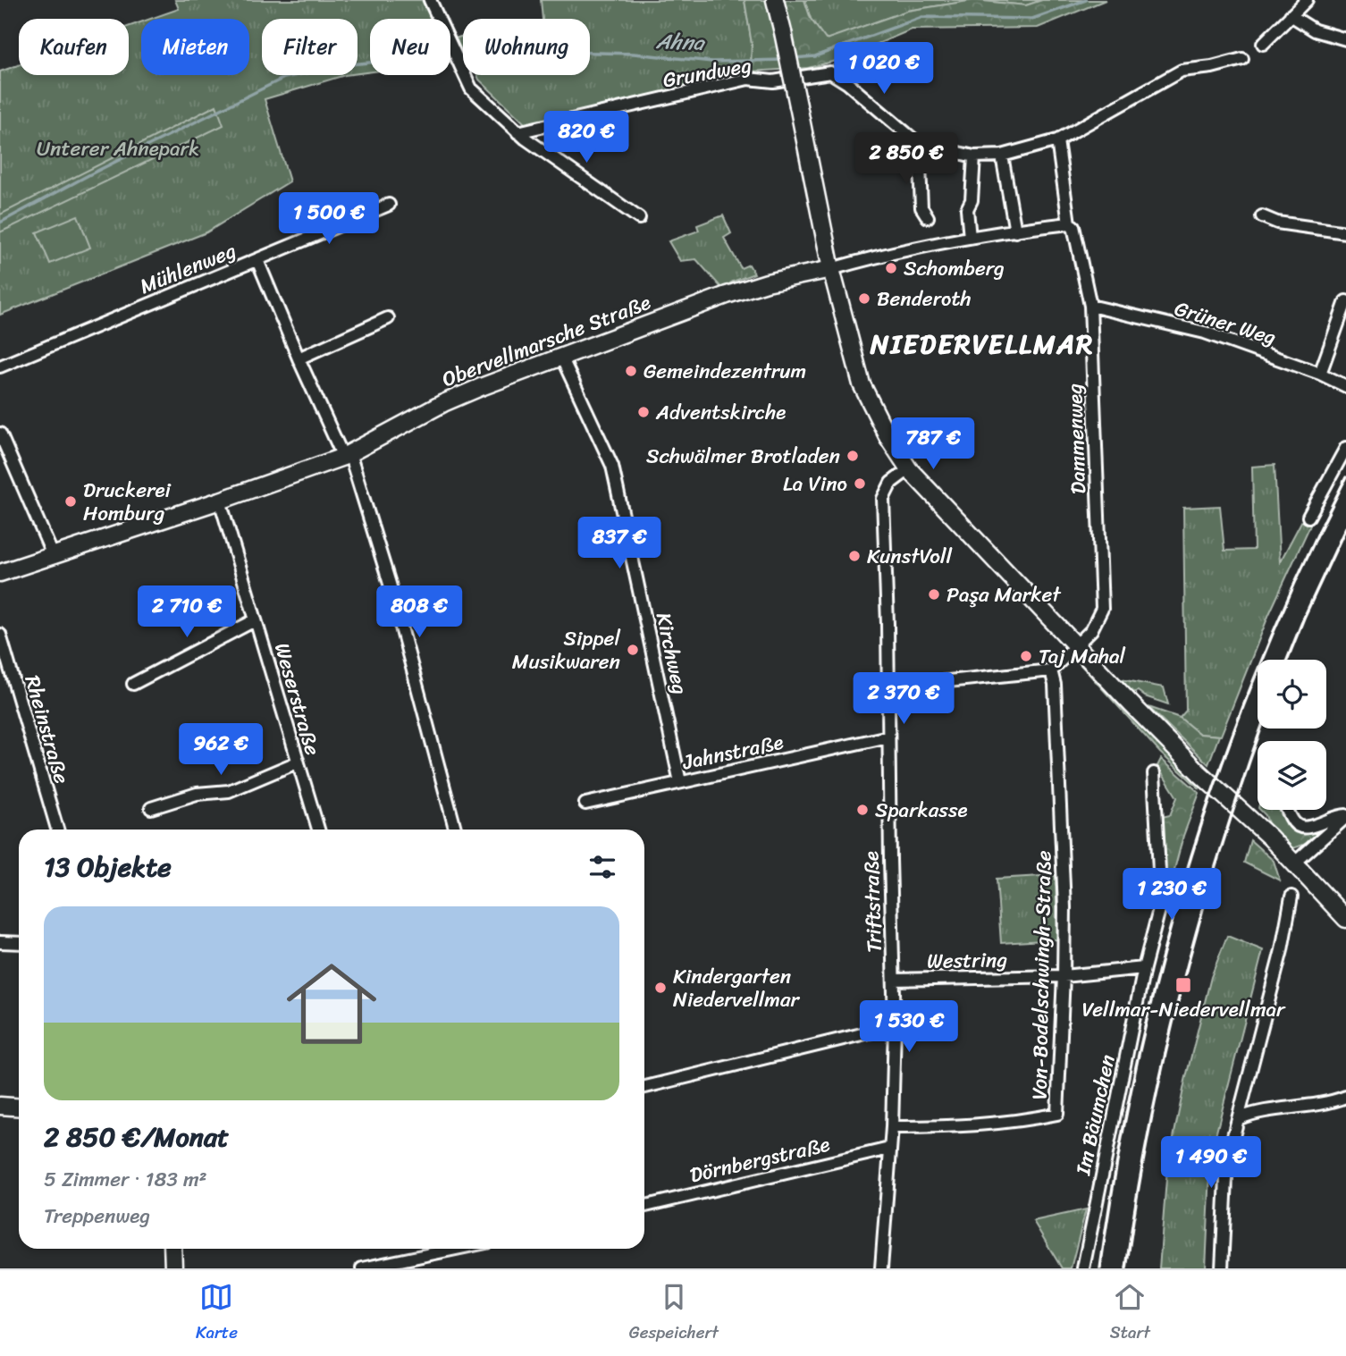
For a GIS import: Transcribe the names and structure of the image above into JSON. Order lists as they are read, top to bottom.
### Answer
{
  "streets": {
    "main road": ["Obervellmarsche Straße"],
    "street": [
      "Grundweg",
      "Mühlenweg",
      "Grüner Weg",
      "Dammenweg",
      "Kirchweg",
      "Weserstraße",
      "Rheinstraße",
      "Jahnstraße",
      "Triftstraße",
      "Westring",
      "Von-Bodelschwingh-Straße",
      "Im Bäumchen",
      "Dörnbergstraße"
    ]
  },
  "crossings": [
    ["Grüner Weg", "Dammenweg"],
    ["Obervellmarsche Straße", "Dammenweg"],
    ["Obervellmarsche Straße", "Kirchweg"],
    ["Obervellmarsche Straße", "Weserstraße"],
    ["Dammenweg", "Von-Bodelschwingh-Straße"],
    ["Kirchweg", "Jahnstraße"],
    ["Jahnstraße", "Triftstraße"],
    ["Triftstraße", "Westring"],
    ["Triftstraße", "Von-Bodelschwingh-Straße"],
    ["Triftstraße", "Dörnbergstraße"],
    ["Westring", "Von-Bodelschwingh-Straße"],
    ["Westring", "Im Bäumchen"]
  ],
  "districts": ["NIEDERVELLMAR"],
  "water": ["Ahna"],
  "parks": ["Unterer Ahnepark"],
  "places": {
    "other": [
      "Schomberg",
      "Benderoth",
      "Gemeindezentrum",
      "Adventskirche",
      "Schwälmer Brotladen",
      "La Vino",
      "Druckerei Homburg",
      "KunstVoll",
      "Paşa Market",
      "Sippel Musikwaren",
      "Taj Mahal",
      "Sparkasse",
      "Kindergarten Niedervellmar"
    ],
    "transit": ["Vellmar-Niedervellmar"]
  },
  "page": {
    "chip": [
      "Kaufen",
      "Mieten",
      "Filter",
      "Neu",
      "Wohnung"
    ],
    "price": [
      "1 020 €",
      "820 €",
      "2 850 €",
      "1 500 €",
      "787 €",
      "837 €",
      "2 710 €",
      "808 €",
      "2 370 €",
      "962 €",
      "1 230 €",
      "1 530 €",
      "1 490 €"
    ],
    "heading": "13 Objekte",
    "list": [
      {
        "name": "2 850 €/Monat",
        "note": "5 Zimmer · 183 m² · Treppenweg"
      }
    ],
    "tabs": ["Karte", "Gespeichert", "Start"]
  }
}
